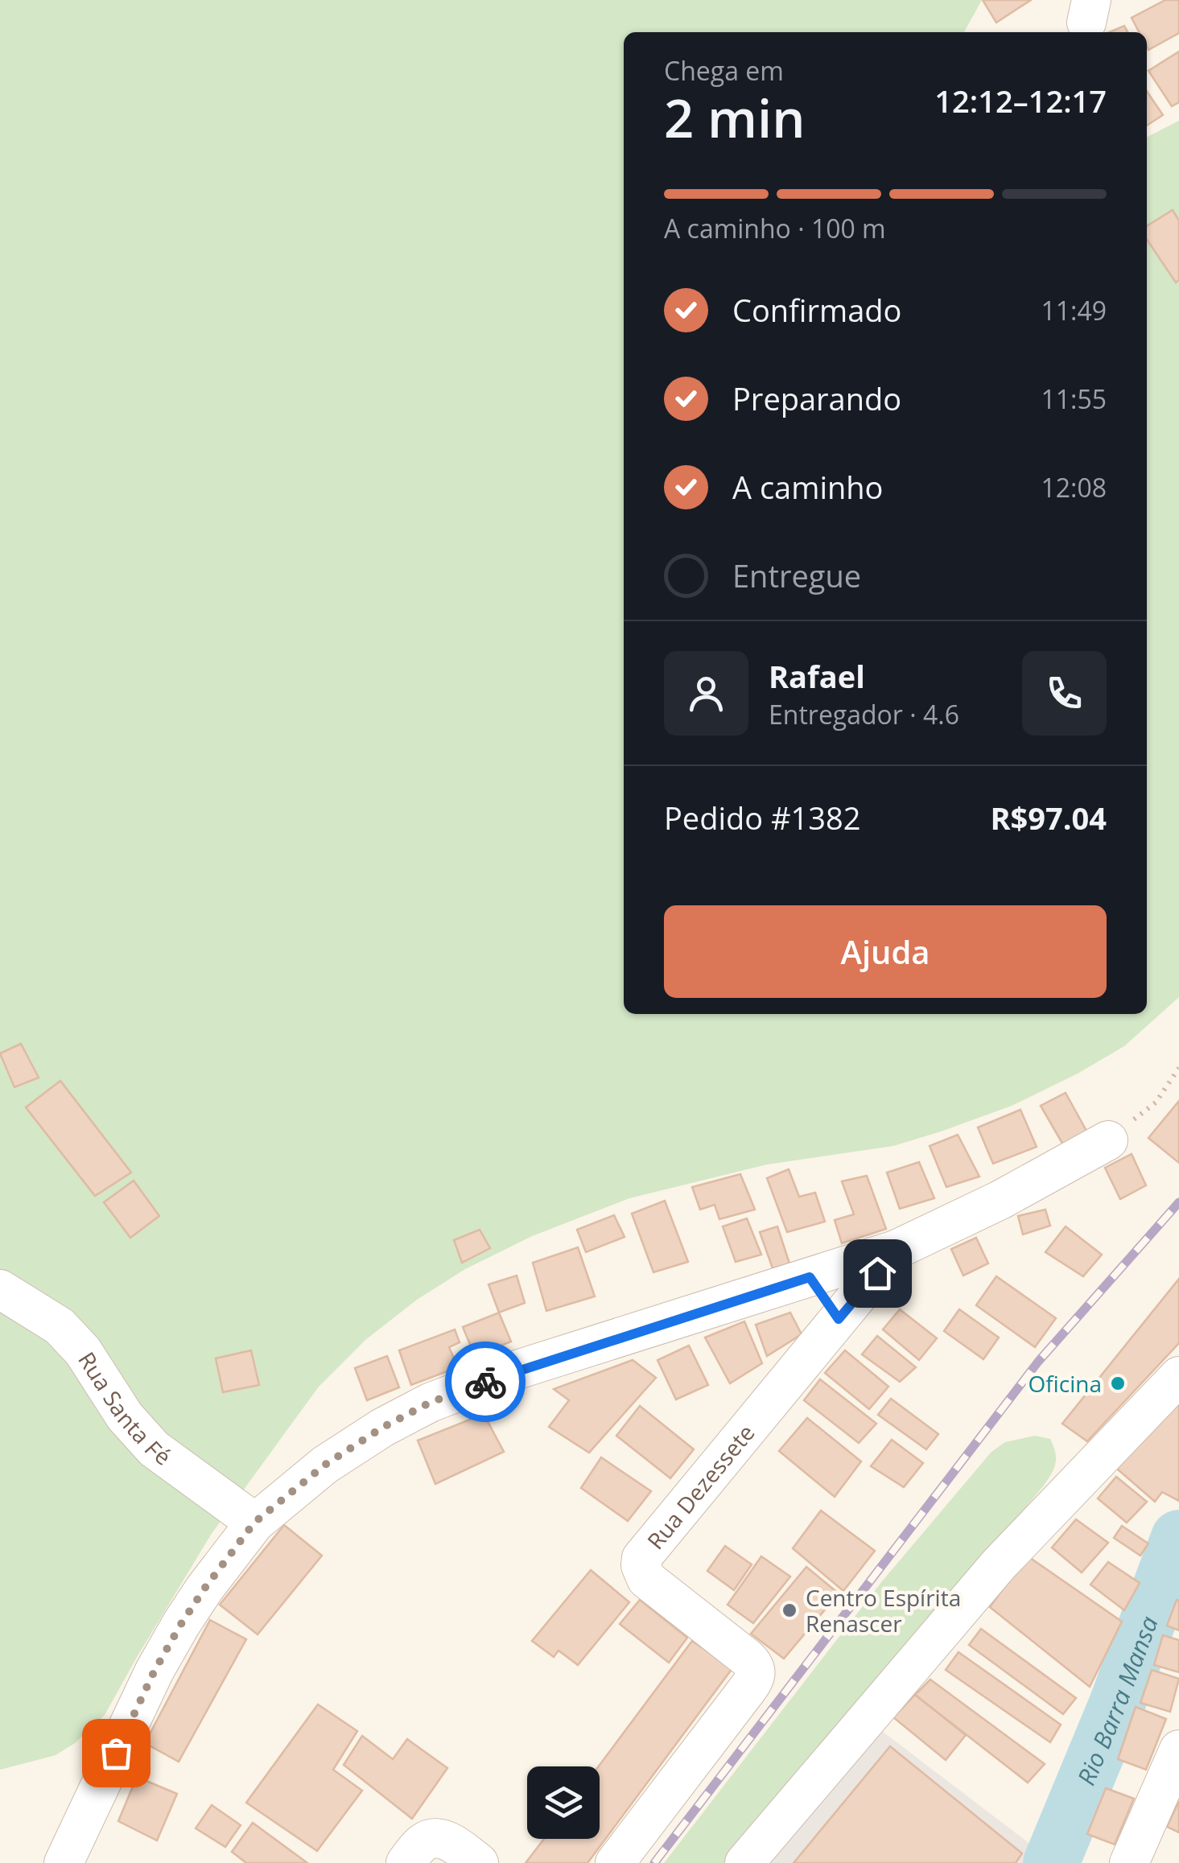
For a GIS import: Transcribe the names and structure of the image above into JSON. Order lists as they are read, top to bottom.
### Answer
{
  "streets": {
    "street": ["Rua Santa Fé", "Rua Dezessete"]
  },
  "water": ["Rio Barra Mansa"],
  "places": ["Oficina", "Centro Espírita Renascer"],
  "page": {
    "heading": ["2 min", "Chega em", "12:12–12:17"],
    "panel": [
      "Rafael",
      "Entregador · 4.6",
      "Pedido #1382",
      "R$97.04"
    ],
    "bar": "A caminho · 100 m",
    "list": [
      ["Confirmado", "11:49"],
      ["Preparando", "11:55"],
      ["A caminho", "12:08"],
      "Entregue"
    ],
    "buttons": "Ajuda"
  }
}
